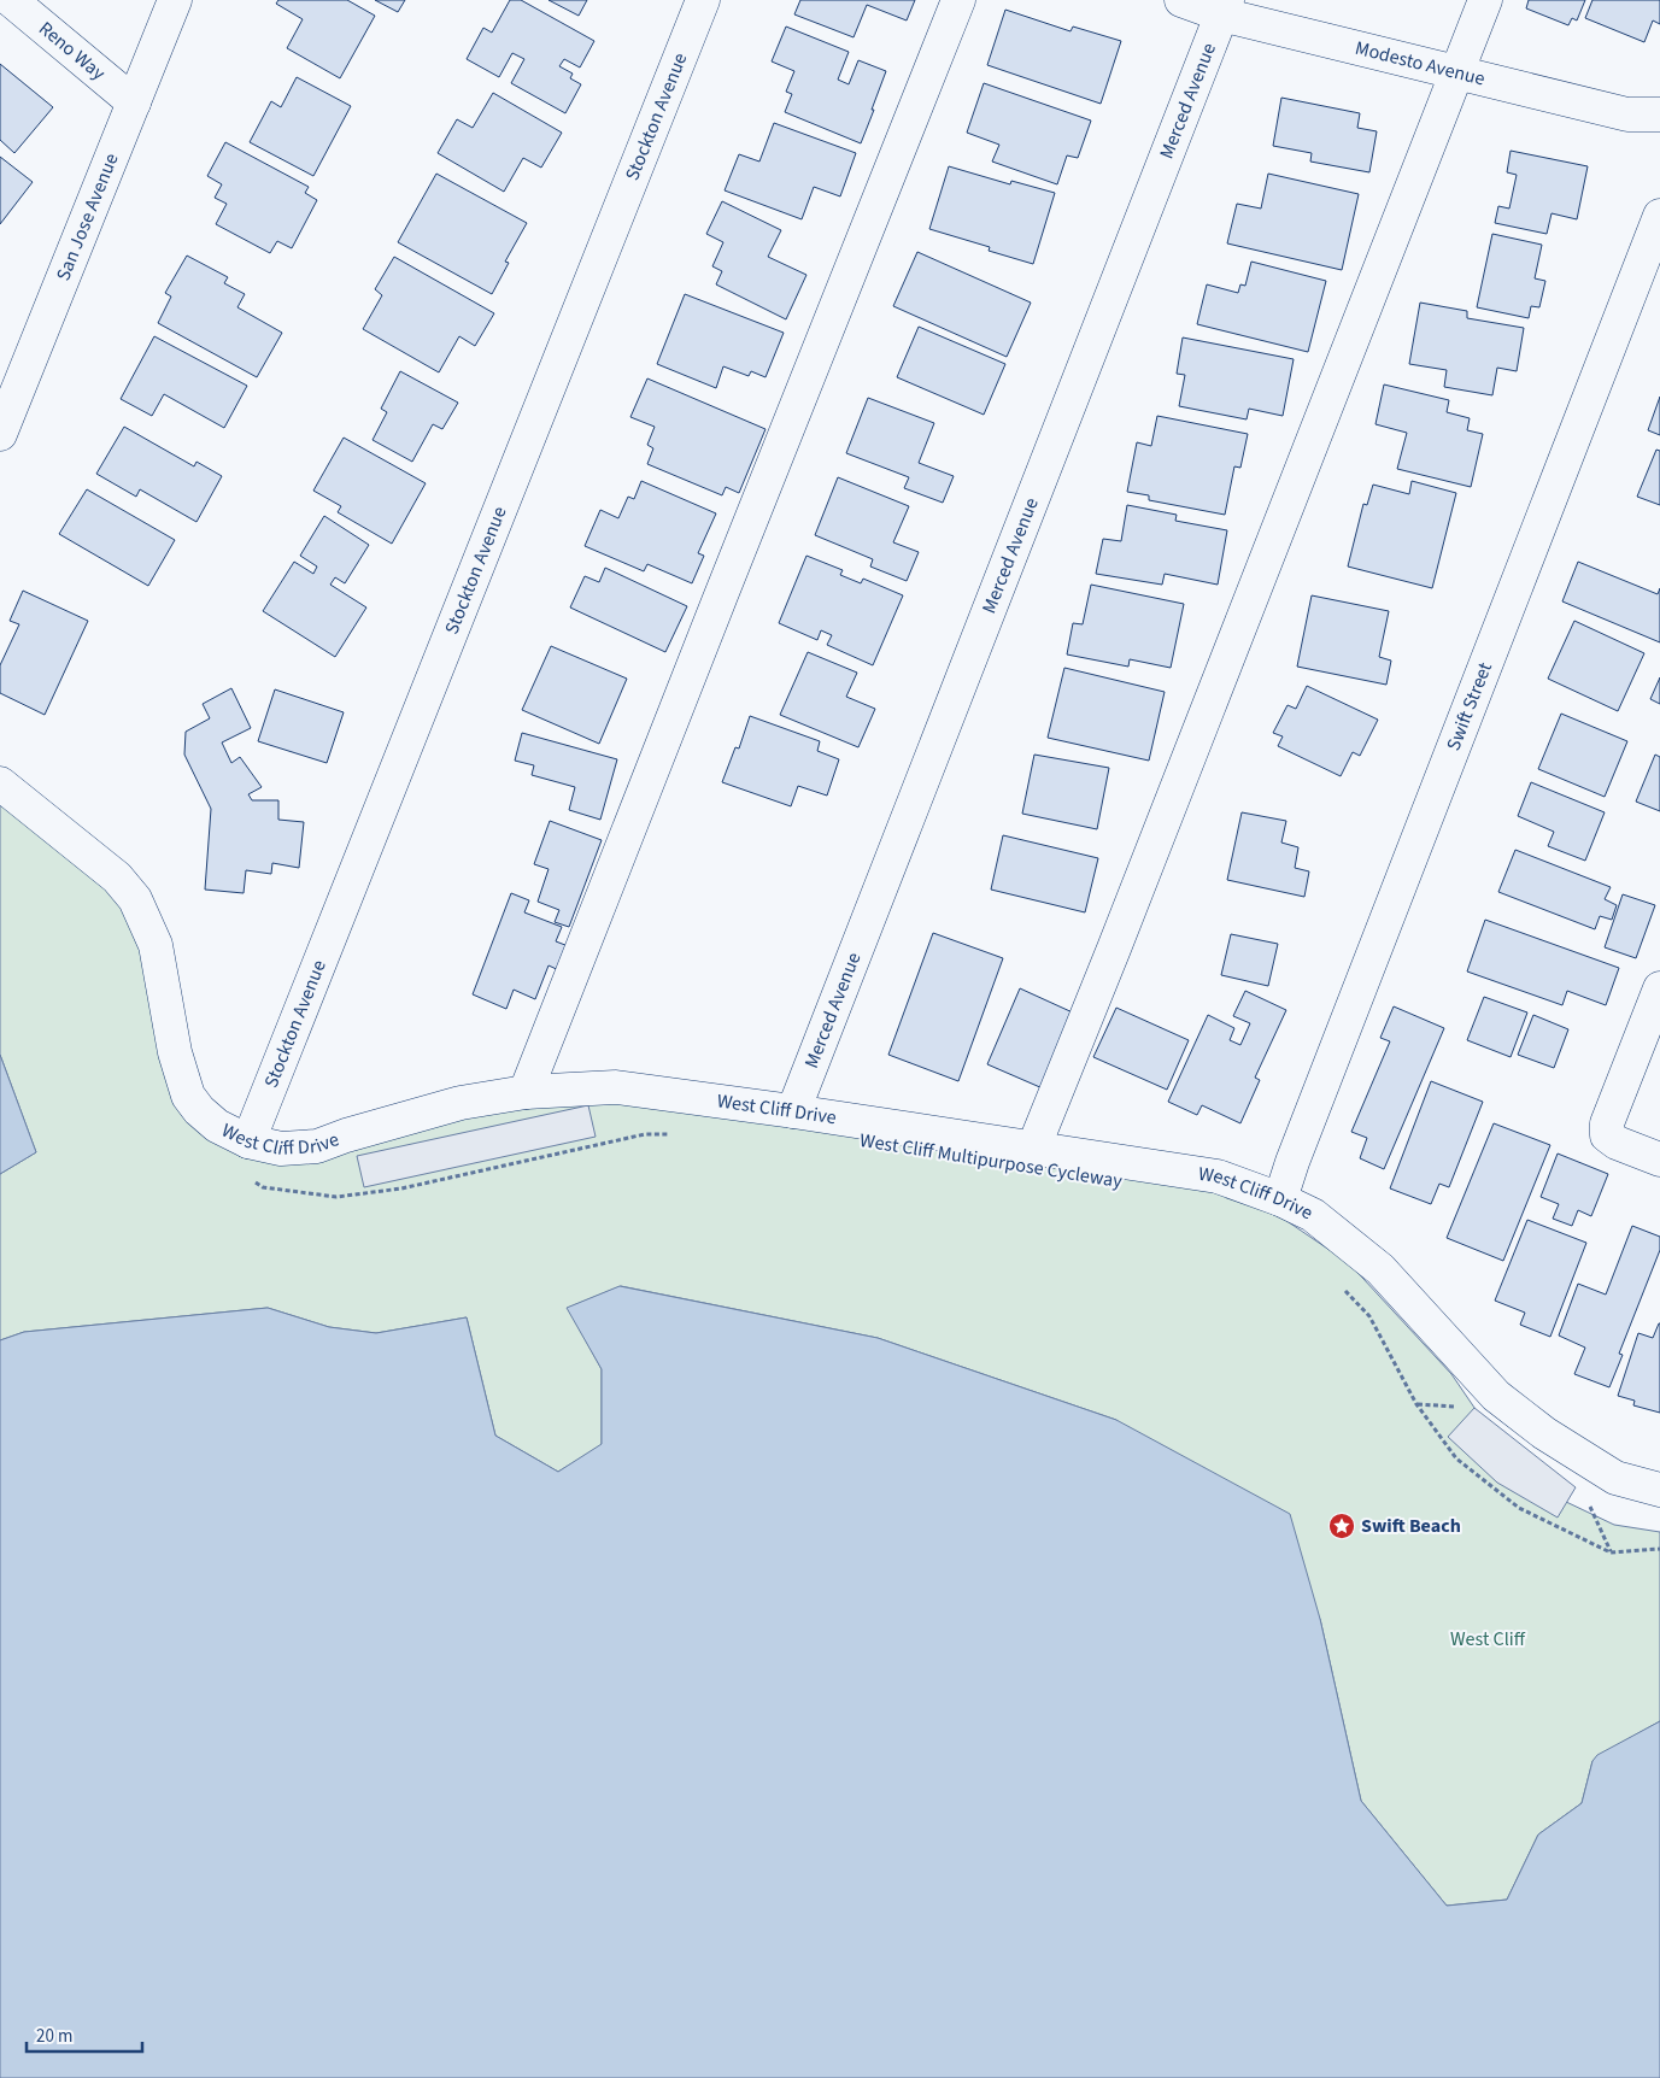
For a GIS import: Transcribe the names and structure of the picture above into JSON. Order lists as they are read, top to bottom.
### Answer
{
  "streets": {
    "street": [
      "Reno Way",
      "Modesto Avenue",
      "Merced Avenue",
      "Stockton Avenue",
      "San Jose Avenue",
      "Swift Street",
      "West Cliff Drive"
    ]
  },
  "crossings": [
    ["Reno Way", "San Jose Avenue"],
    ["Modesto Avenue", "Merced Avenue"],
    ["Merced Avenue", "West Cliff Drive"],
    ["Stockton Avenue", "West Cliff Drive"],
    ["Swift Street", "West Cliff Drive"]
  ],
  "parks": ["West Cliff"],
  "places": {
    "place": ["Swift Beach"]
  },
  "scale_bar": "20 m"
}
